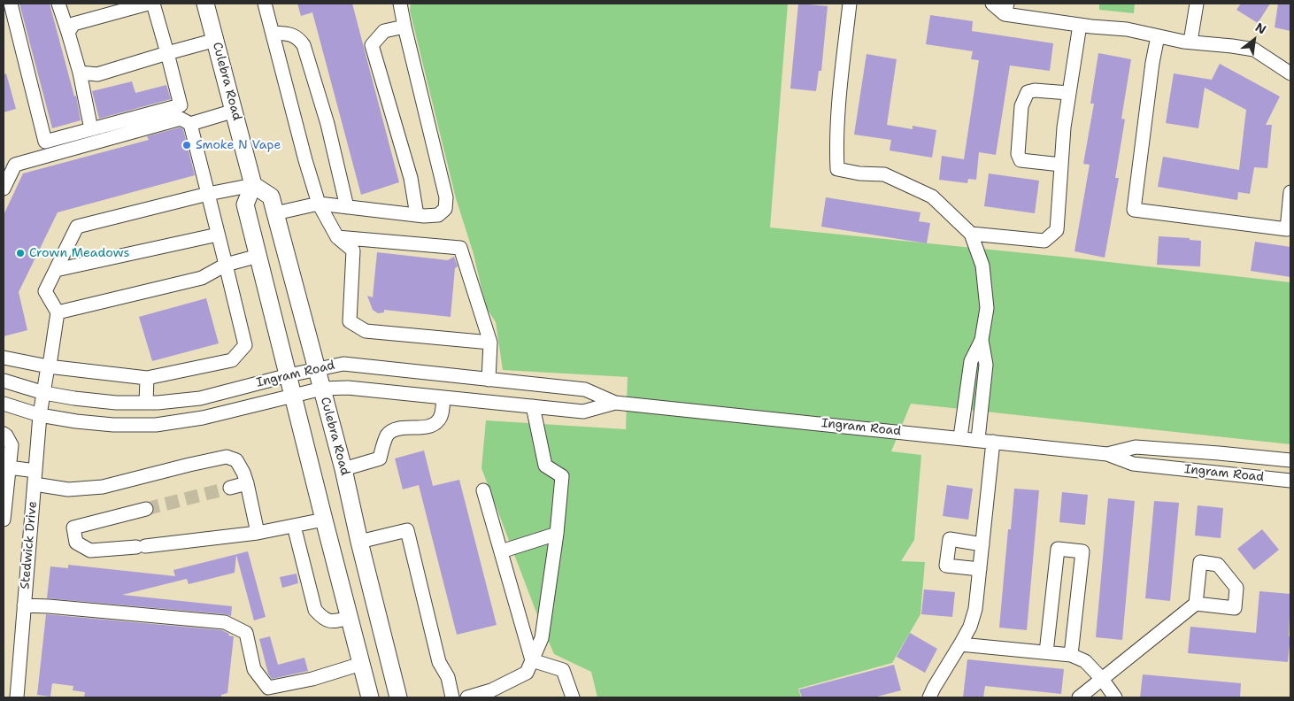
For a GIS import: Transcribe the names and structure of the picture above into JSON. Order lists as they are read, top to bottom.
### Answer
{
  "streets": {
    "main road": ["Culebra Road"],
    "street": ["Ingram Road", "Stedwick Drive"]
  },
  "crossings": [
    ["Culebra Road", "Ingram Road"],
    ["Ingram Road", "Stedwick Drive"]
  ],
  "places": ["Smoke N Vape", "Crown Meadows"],
  "north": "top right"
}
